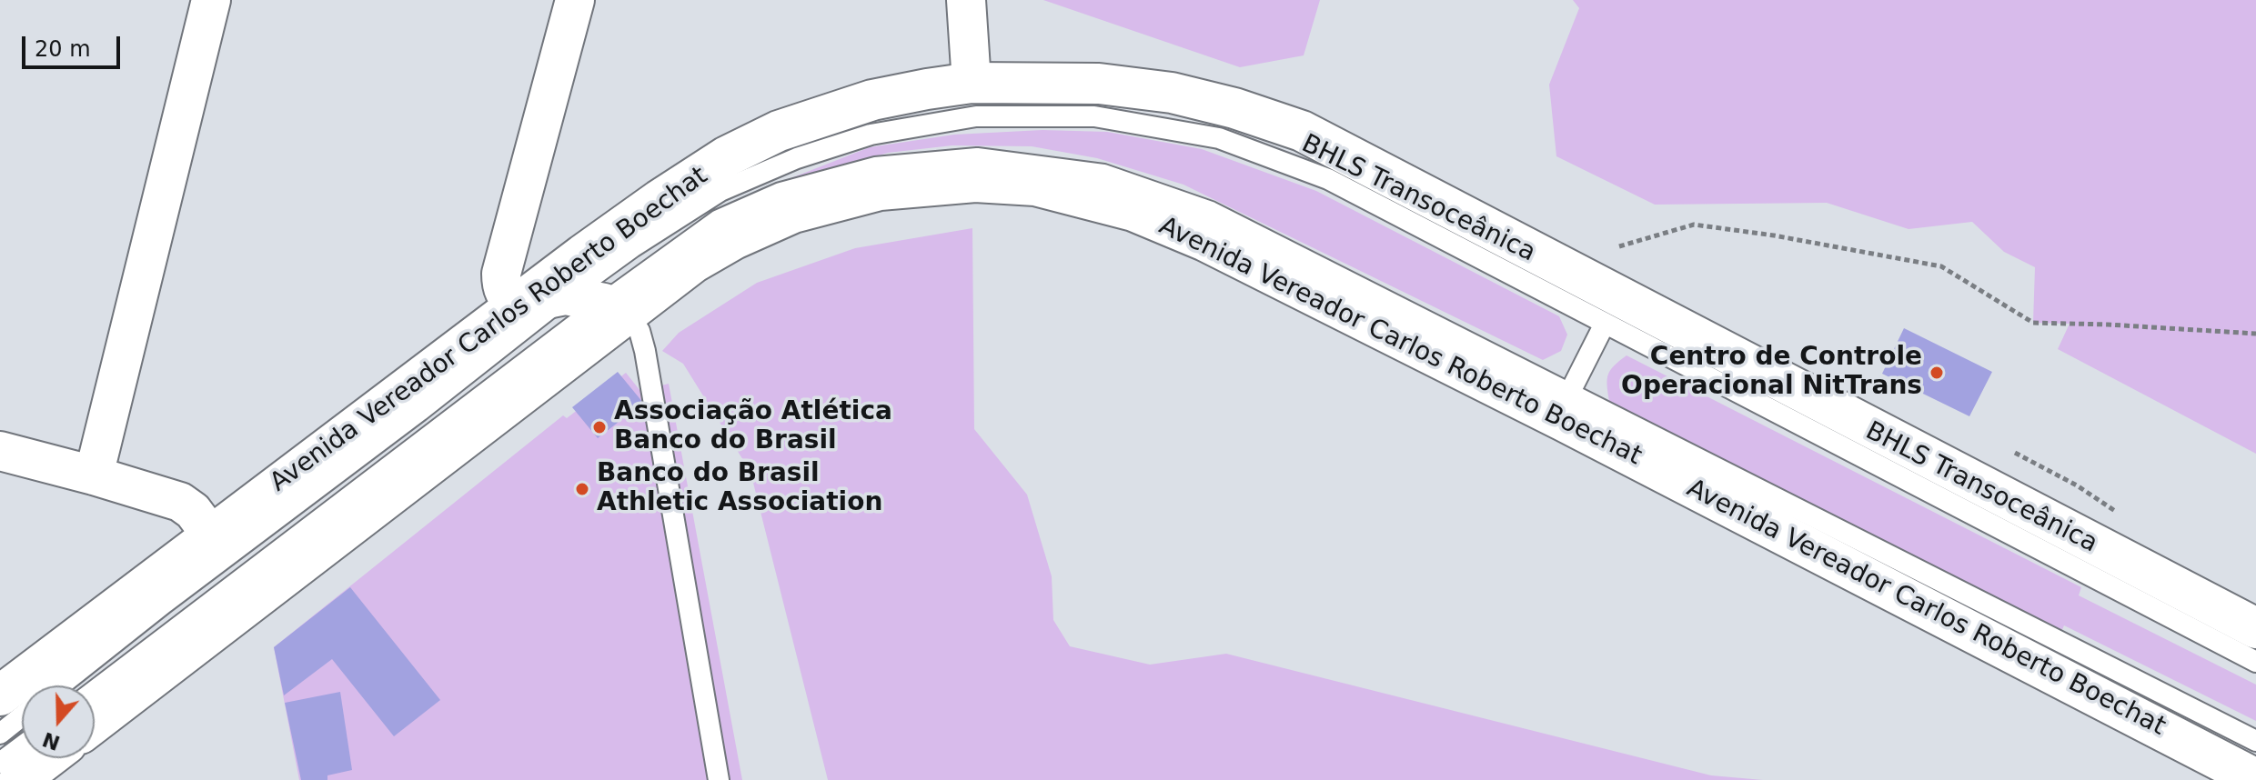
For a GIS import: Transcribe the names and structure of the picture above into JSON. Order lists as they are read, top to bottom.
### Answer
{
  "streets": {
    "main road": ["Avenida Vereador Carlos Roberto Boechat"],
    "lane": ["BHLS Transoceânica"]
  },
  "places": ["Centro de Controle Operacional NitTrans", "Associação Atlética Banco do Brasil", "Banco do Brasil Athletic Association"],
  "scale_bar": "20 m",
  "north": "bottom"
}
